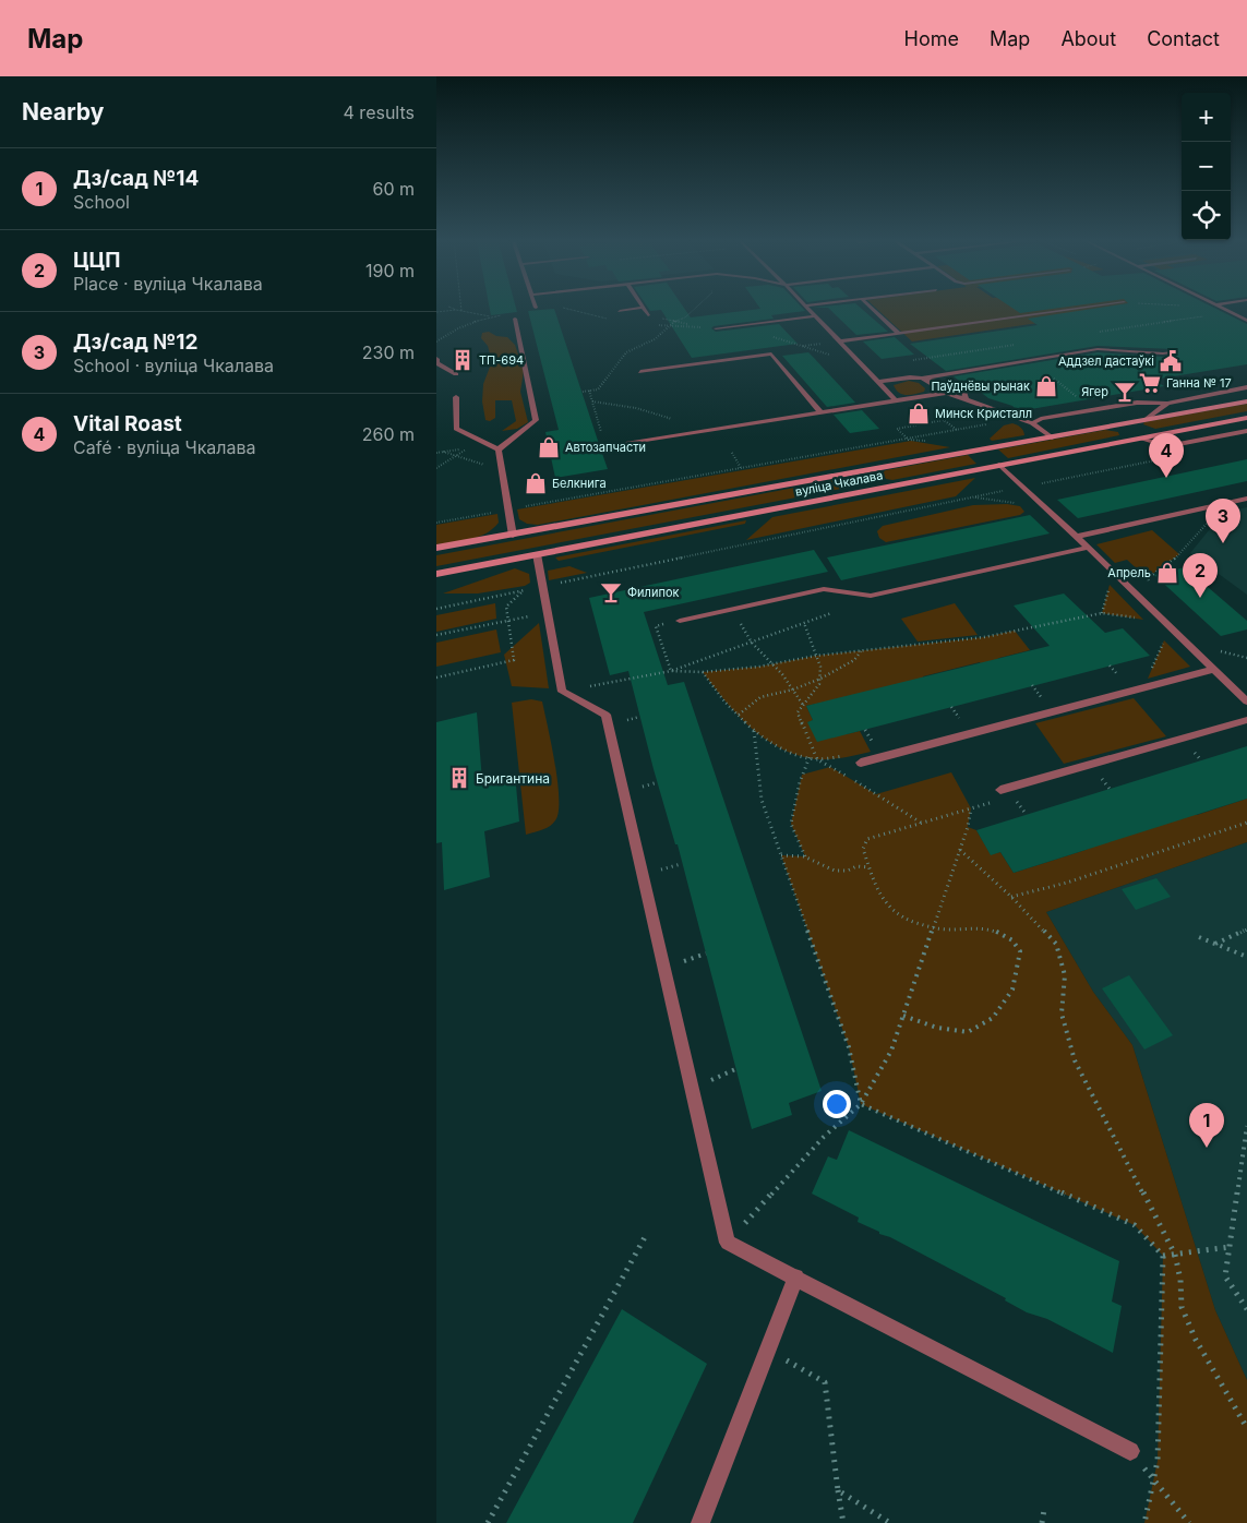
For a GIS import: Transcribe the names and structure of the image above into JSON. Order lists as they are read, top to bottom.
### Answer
{
  "streets": {
    "main road": ["вуліца Чкалава"]
  },
  "places": {
    "building": ["ТП-694", "Бригантина"],
    "public building": ["Аддзел дастаўкі"],
    "supermarket": ["Ганна № 17"],
    "shop": [
      "Паўднёвы рынак",
      "Минск Кристалл",
      "Автозапчасти",
      "Белкнига",
      "Апрель"
    ],
    "bar": ["Ягер", "Филипок"]
  },
  "page": {
    "header": "Map",
    "nav": [
      "Home",
      "Map",
      "About",
      "Contact"
    ],
    "heading": ["Nearby", "4 results"],
    "map_buttons": ["+", "−"],
    "list": [
      {
        "mark": "1",
        "name": "Дз/сад №14",
        "note": "School",
        "value": "60 m"
      },
      {
        "mark": "2",
        "name": "ЦЦП",
        "note": "Place · вуліца Чкалава",
        "value": "190 m"
      },
      {
        "mark": "3",
        "name": "Дз/сад №12",
        "note": "School · вуліца Чкалава",
        "value": "230 m"
      },
      {
        "mark": "4",
        "name": "Vital Roast",
        "note": "Café · вуліца Чкалава",
        "value": "260 m"
      }
    ],
    "pins": [
      "4",
      "3",
      "2",
      "1"
    ]
  }
}
